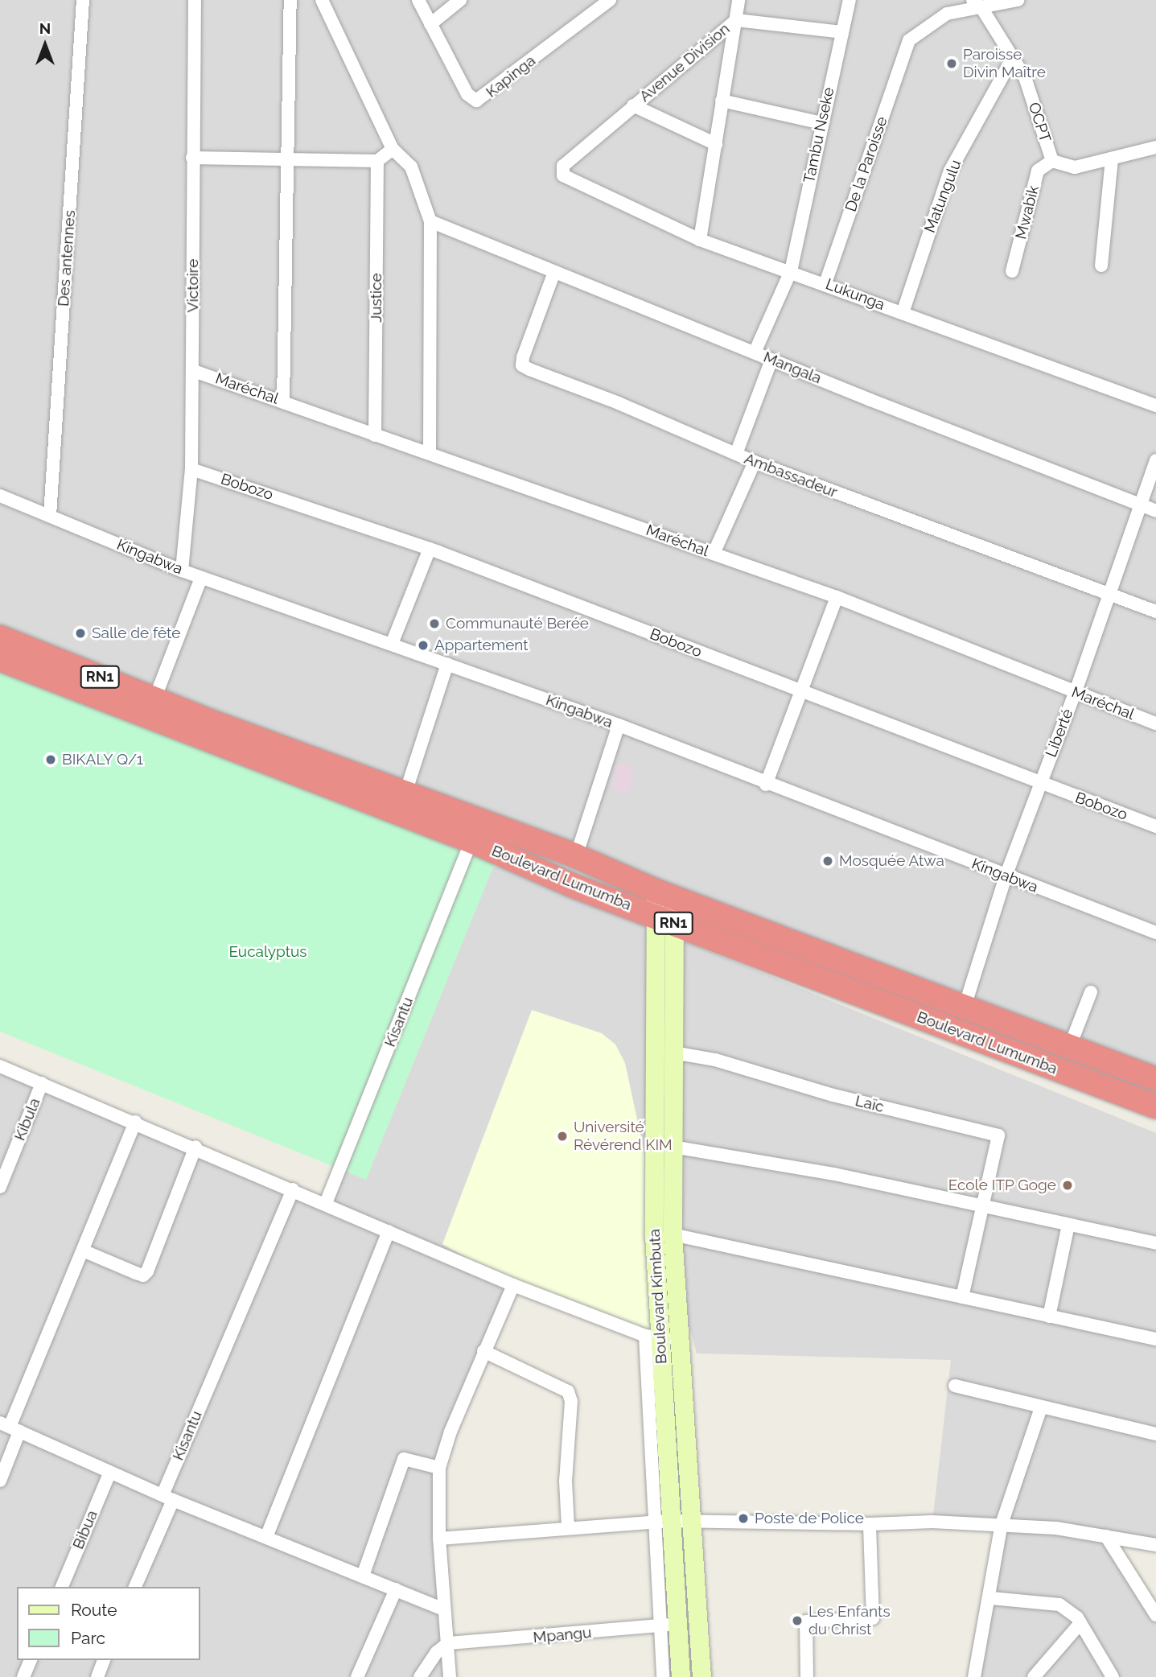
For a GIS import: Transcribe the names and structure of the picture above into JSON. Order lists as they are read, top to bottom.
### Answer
{
  "streets": {
    "highway": ["RN1", "Boulevard Lumumba"],
    "street": [
      "Avenue Division",
      "Kapinga",
      "OCPT",
      "Tambu Nseke",
      "De la Paroisse",
      "Matungulu",
      "Mwabik",
      "Des antennes",
      "Victoire",
      "Lukunga",
      "Justice",
      "Mangala",
      "Maréchal",
      "Ambassadeur",
      "Bobozo",
      "Kingabwa",
      "Liberté",
      "Kisantu",
      "Laïc",
      "Kibula",
      "Boulevard Kimbuta",
      "Bibua",
      "Mpangu"
    ]
  },
  "crossings": [
    ["Avenue Division", "Lukunga"],
    ["OCPT", "De la Paroisse"],
    ["OCPT", "Matungulu"],
    ["OCPT", "Mwabik"],
    ["Tambu Nseke", "Lukunga"],
    ["Tambu Nseke", "Mangala"],
    ["De la Paroisse", "Lukunga"],
    ["Matungulu", "Lukunga"],
    ["Des antennes", "Kingabwa"],
    ["Victoire", "Maréchal"],
    ["Victoire", "Bobozo"],
    ["Victoire", "Kingabwa"],
    ["Justice", "Maréchal"],
    ["Mangala", "Ambassadeur"],
    ["Mangala", "Liberté"],
    ["Maréchal", "Liberté"],
    ["Ambassadeur", "Liberté"],
    ["Bobozo", "Liberté"],
    ["Kingabwa", "Liberté"],
    ["Liberté", "Boulevard Lumumba"],
    ["Boulevard Lumumba", "Kisantu"],
    ["Boulevard Lumumba", "Boulevard Kimbuta"],
    ["Laïc", "Boulevard Kimbuta"],
    ["Boulevard Kimbuta", "Mpangu"]
  ],
  "parks": ["Eucalyptus"],
  "places": [
    "Paroisse Divin Maître",
    "Communauté Berée",
    "Salle de fête",
    "Appartement",
    "BIKALY Q/1",
    "Mosquée Atwa",
    "Université Révérend KIM",
    "Ecole ITP Goge",
    "Poste de Police",
    "Les Enfants du Christ"
  ],
  "legend": ["Route", "Parc"],
  "north": "top"
}
